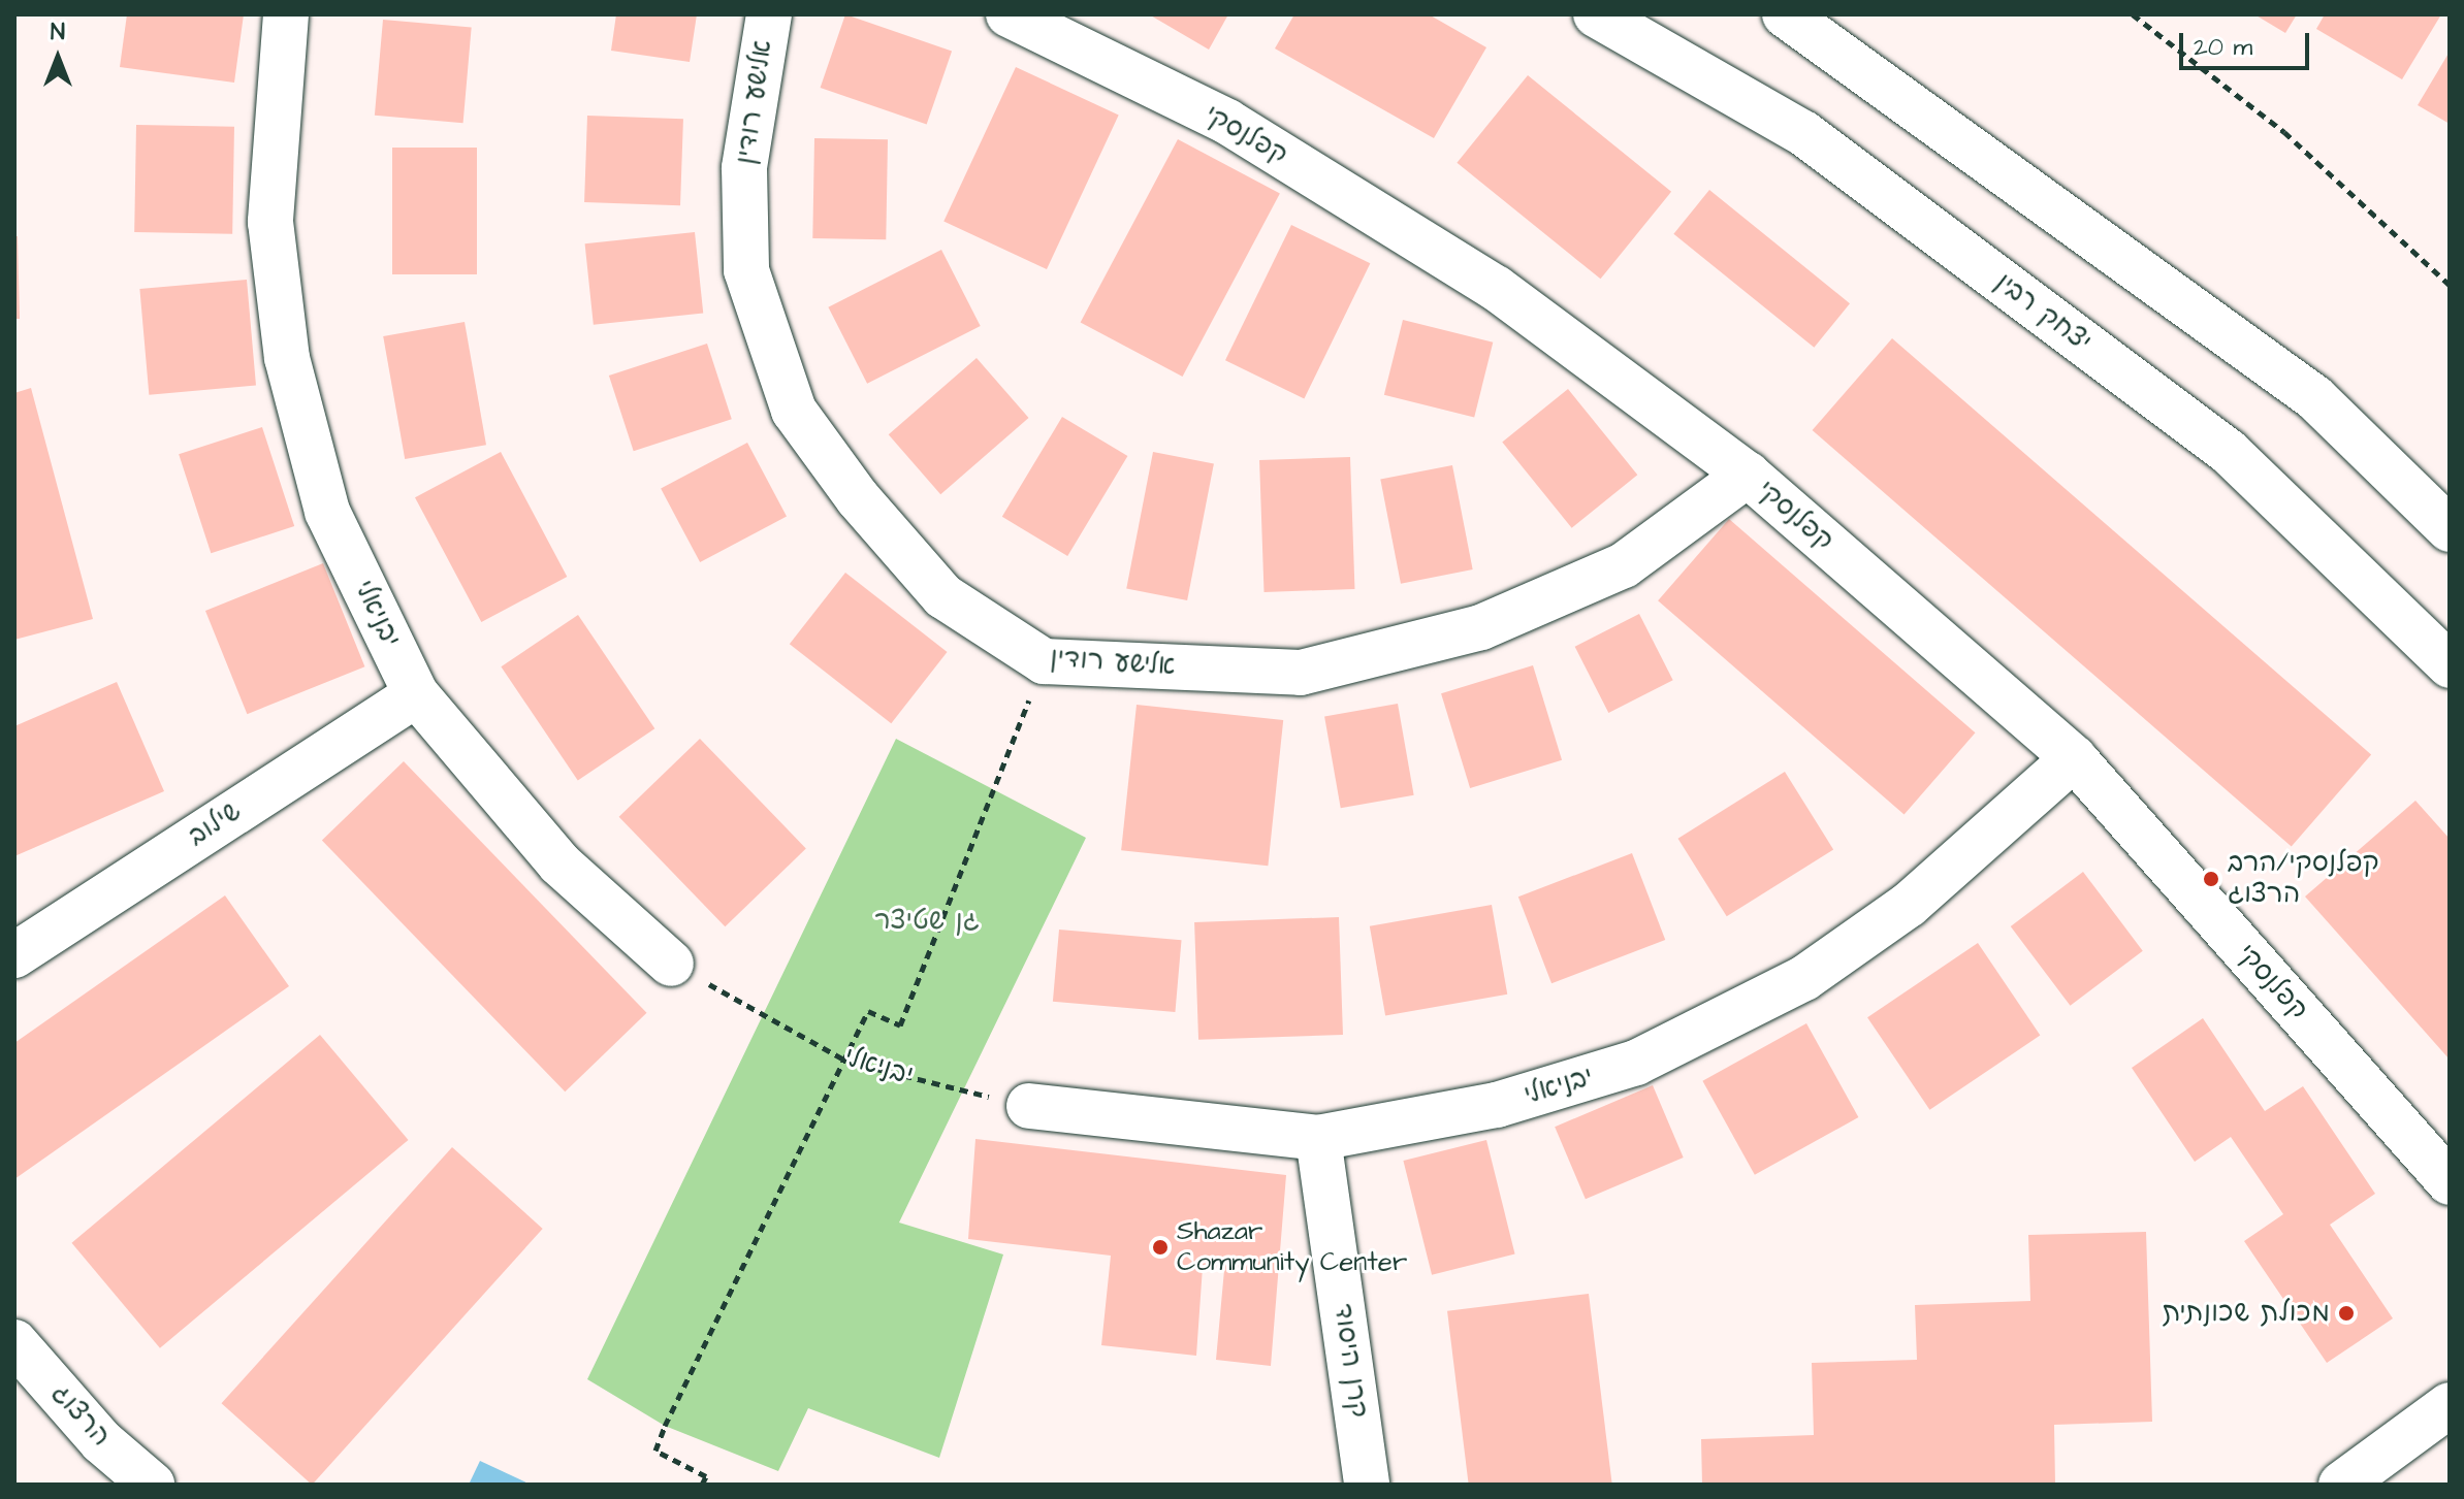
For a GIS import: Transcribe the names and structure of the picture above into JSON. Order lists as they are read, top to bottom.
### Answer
{
  "streets": {
    "street": [
      "אלישע רודין",
      "קפלנסקי",
      "יצחק רבין",
      "יבניאלי",
      "שילוב",
      "קרן היסוד",
      "הרצוג"
    ]
  },
  "crossings": [
    ["אלישע רודין", "קפלנסקי"],
    ["קפלנסקי", "יבניאלי"],
    ["יבניאלי", "שילוב"],
    ["יבניאלי", "קרן היסוד"]
  ],
  "parks": ["גן שטיצר"],
  "places": ["קפלנסקי/הרב הרצוג", "Shazar Community Center", "מכולת שכונתית"],
  "scale_bar": "20 m",
  "north": "top"
}
